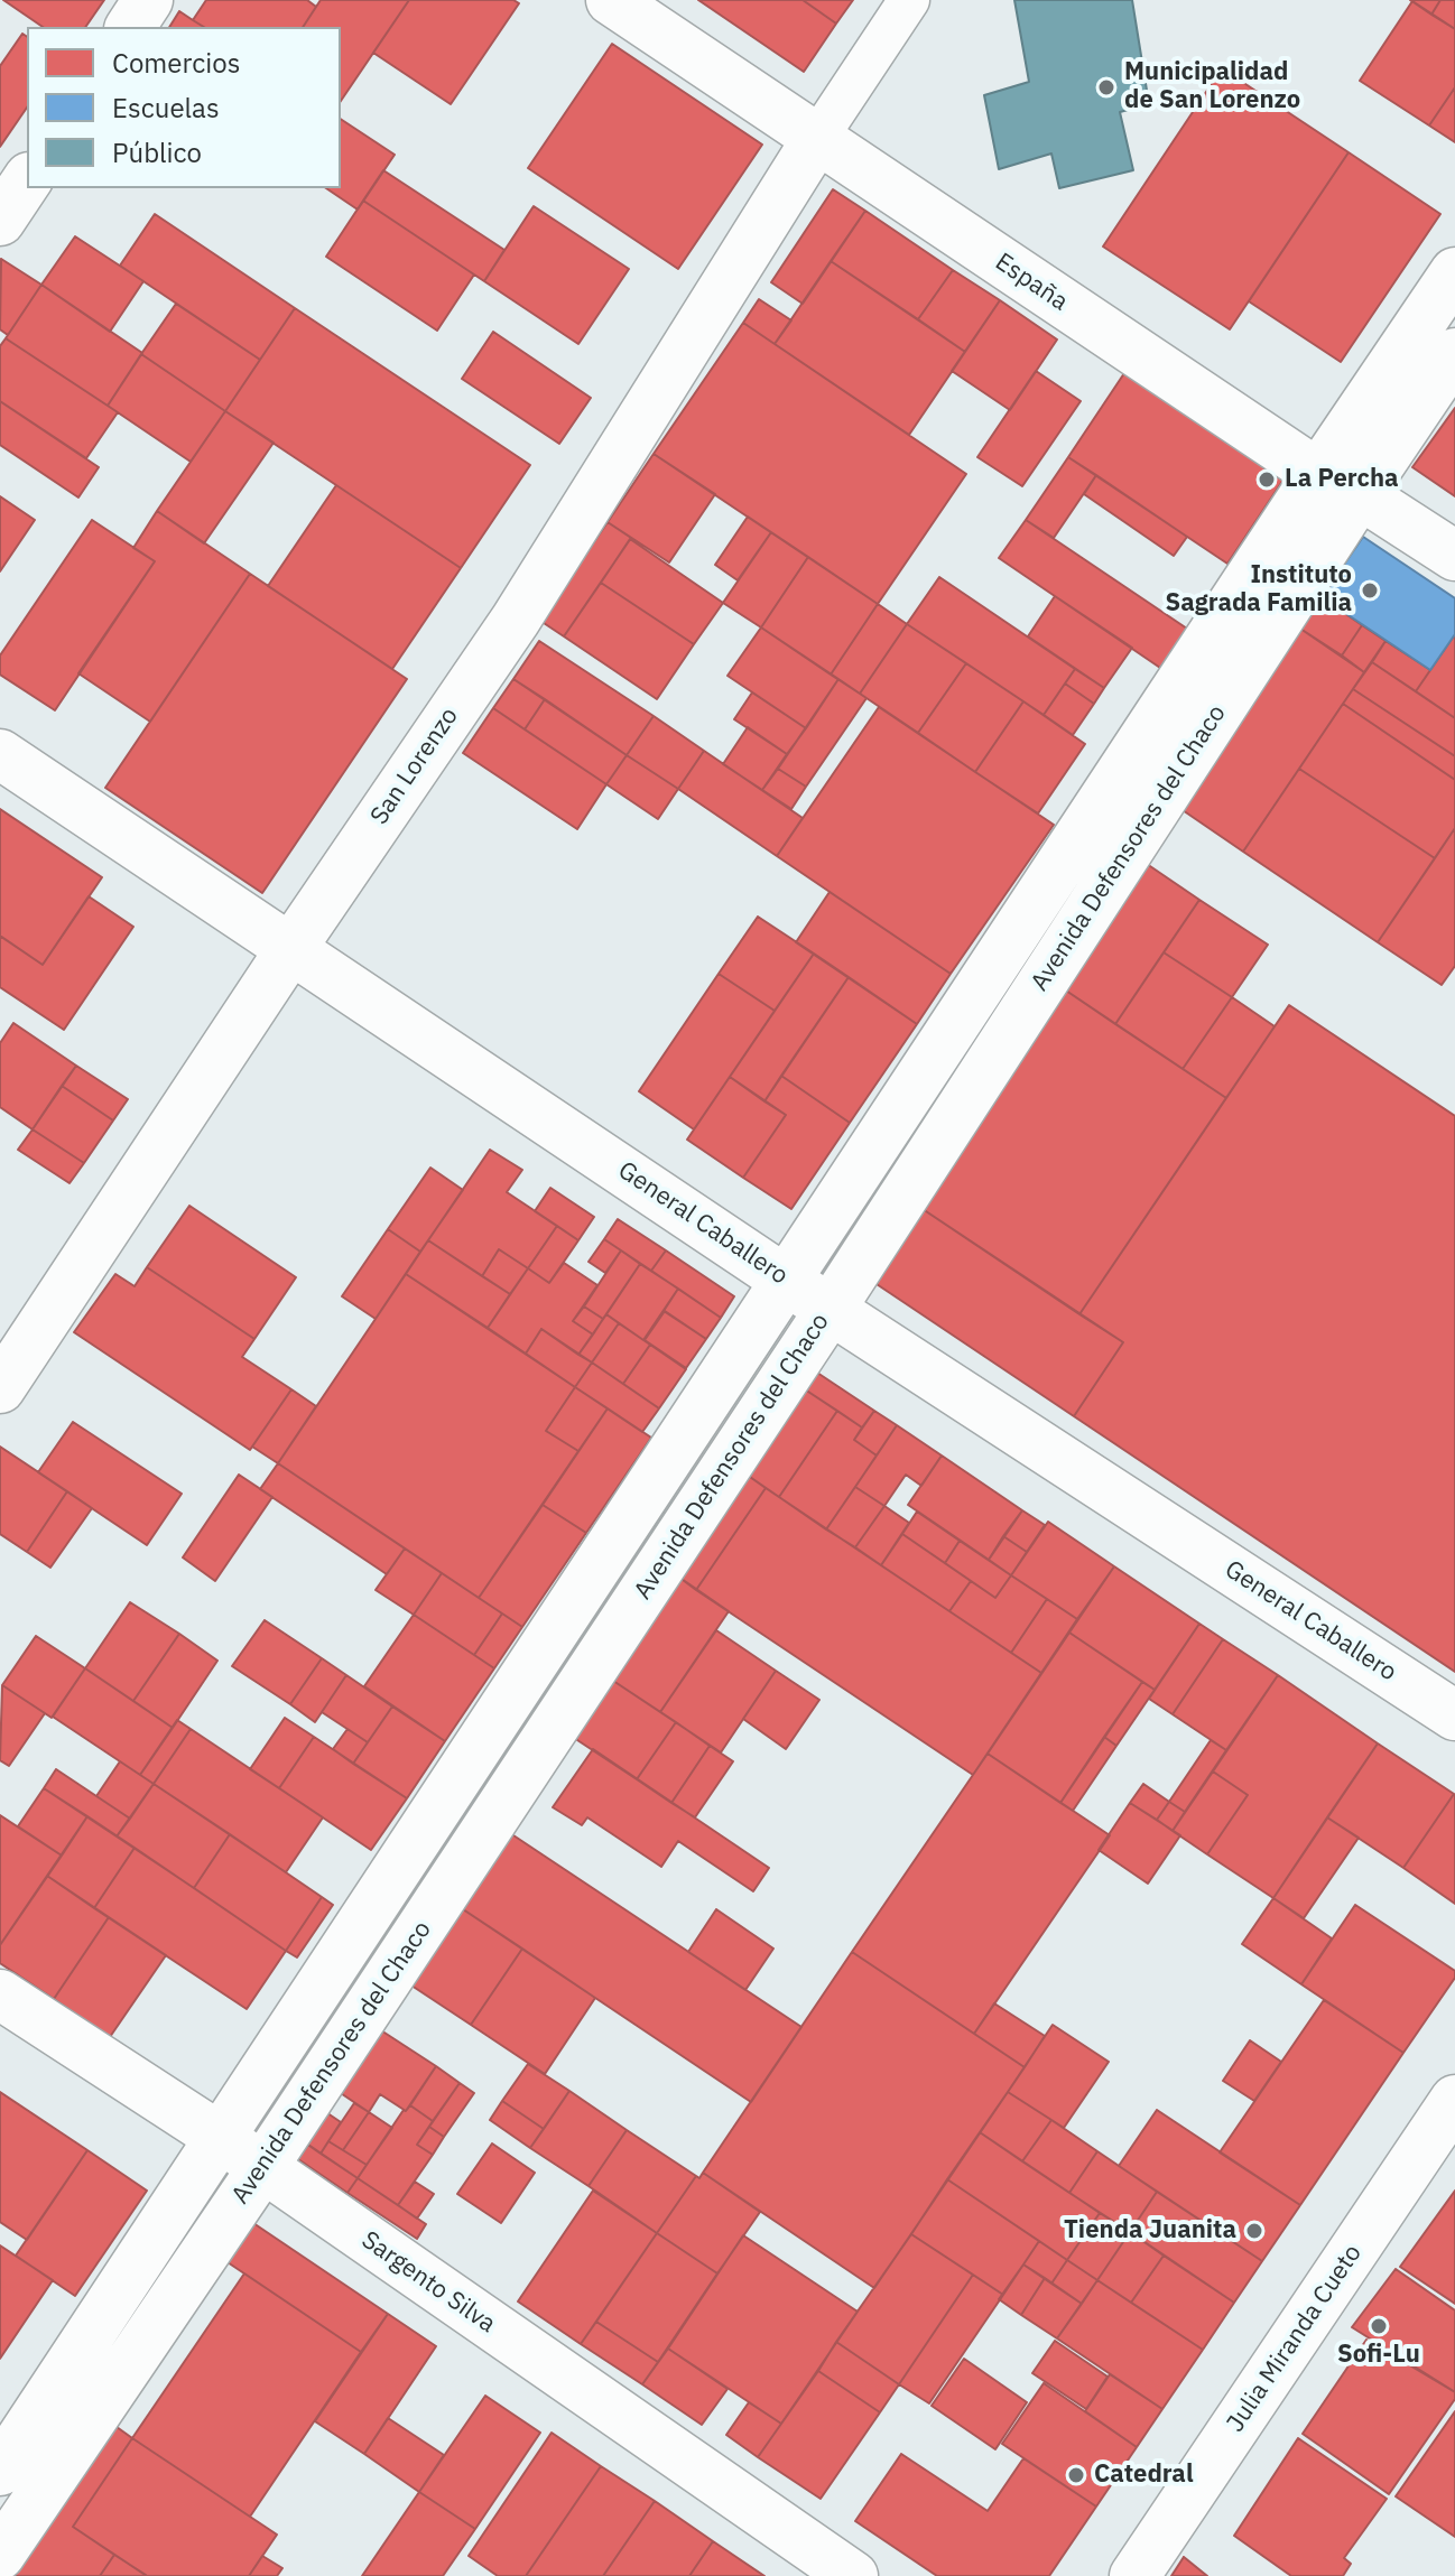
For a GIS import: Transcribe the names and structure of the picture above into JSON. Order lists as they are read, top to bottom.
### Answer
{
  "streets": {
    "main road": [
      "España",
      "San Lorenzo",
      "Avenida Defensores del Chaco",
      "General Caballero",
      "Sargento Silva",
      "Julia Miranda Cueto"
    ]
  },
  "crossings": [
    ["España", "San Lorenzo"],
    ["España", "Avenida Defensores del Chaco"],
    ["San Lorenzo", "General Caballero"],
    ["Avenida Defensores del Chaco", "General Caballero"],
    ["Avenida Defensores del Chaco", "Sargento Silva"]
  ],
  "places": [
    "Municipalidad de San Lorenzo",
    "La Percha",
    "Instituto Sagrada Familia",
    "Tienda Juanita",
    "Sofi-Lu",
    "Catedral"
  ],
  "legend": ["Comercios", "Escuelas", "Público"]
}
